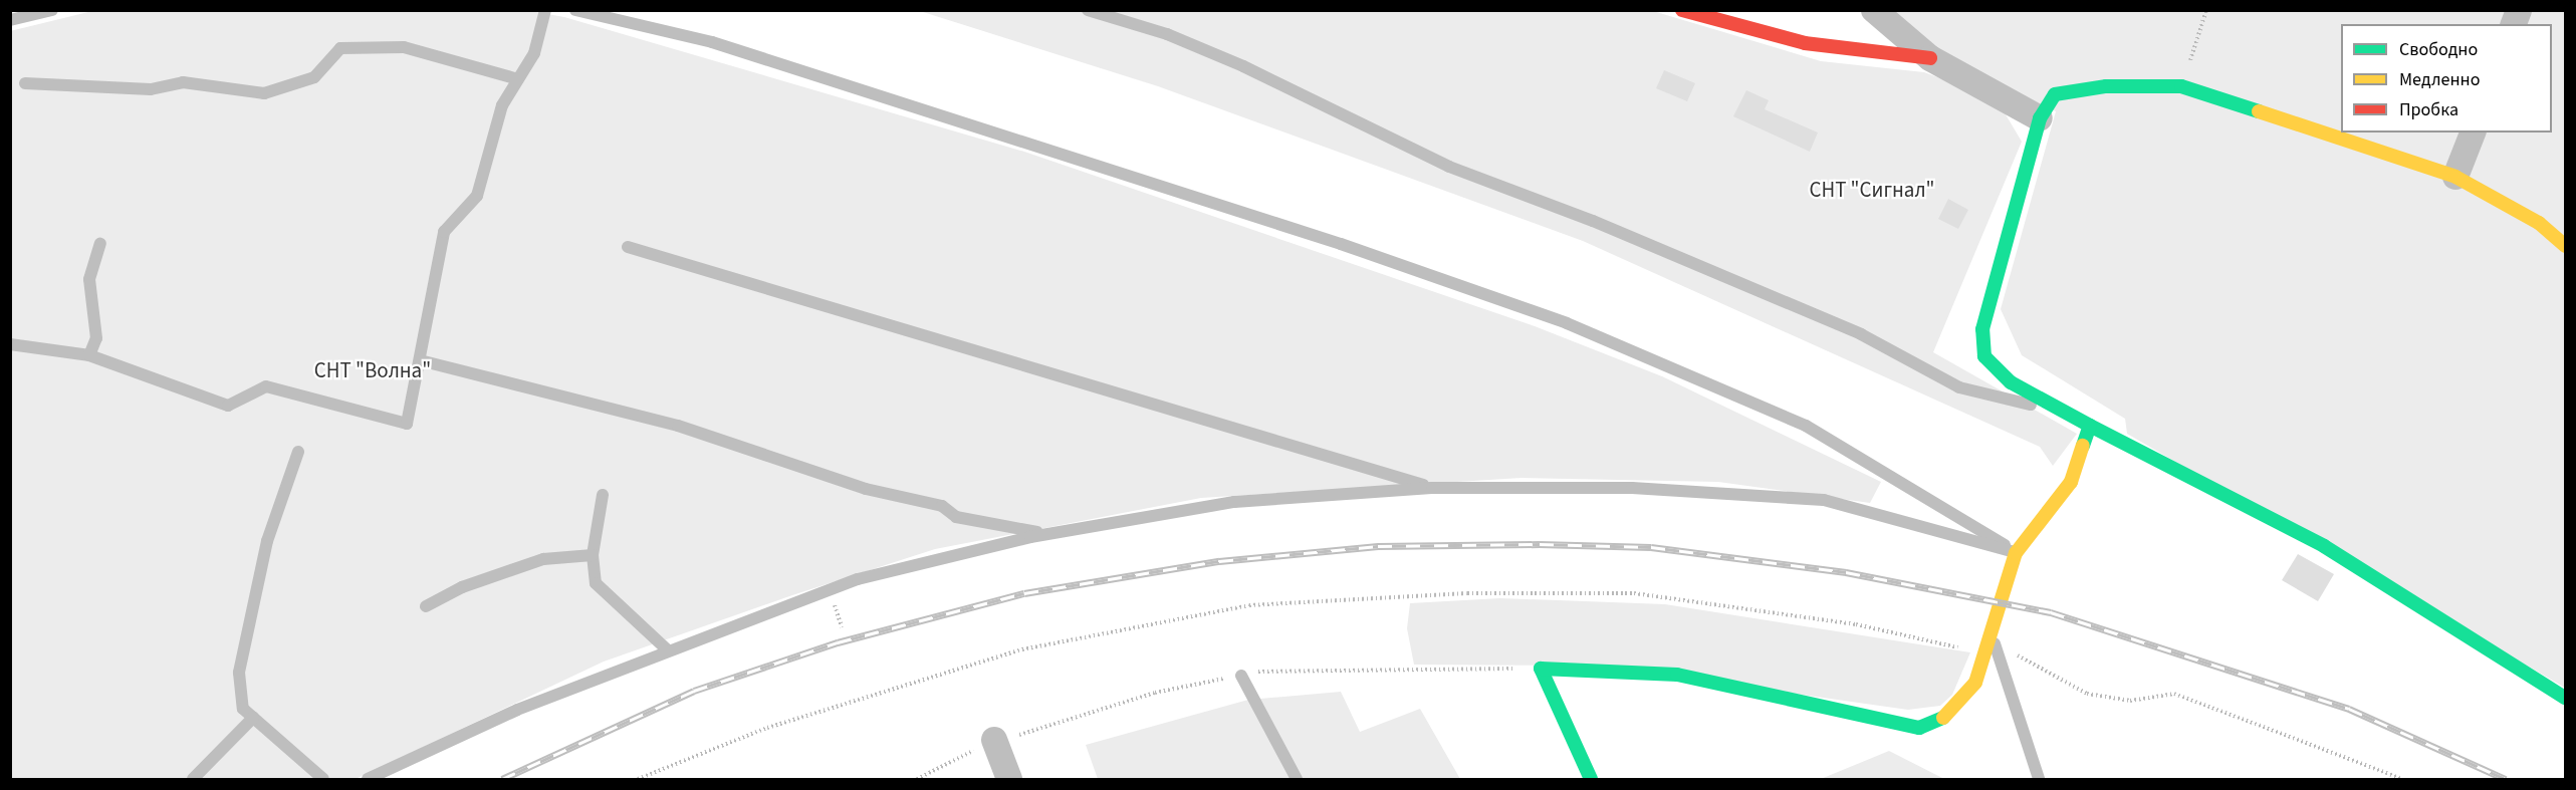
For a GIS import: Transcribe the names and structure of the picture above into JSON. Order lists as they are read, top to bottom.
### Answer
{
  "parks": ["СНТ \"Сигнал\"", "СНТ \"Волна\""],
  "legend": ["Свободно", "Медленно", "Пробка"]
}
